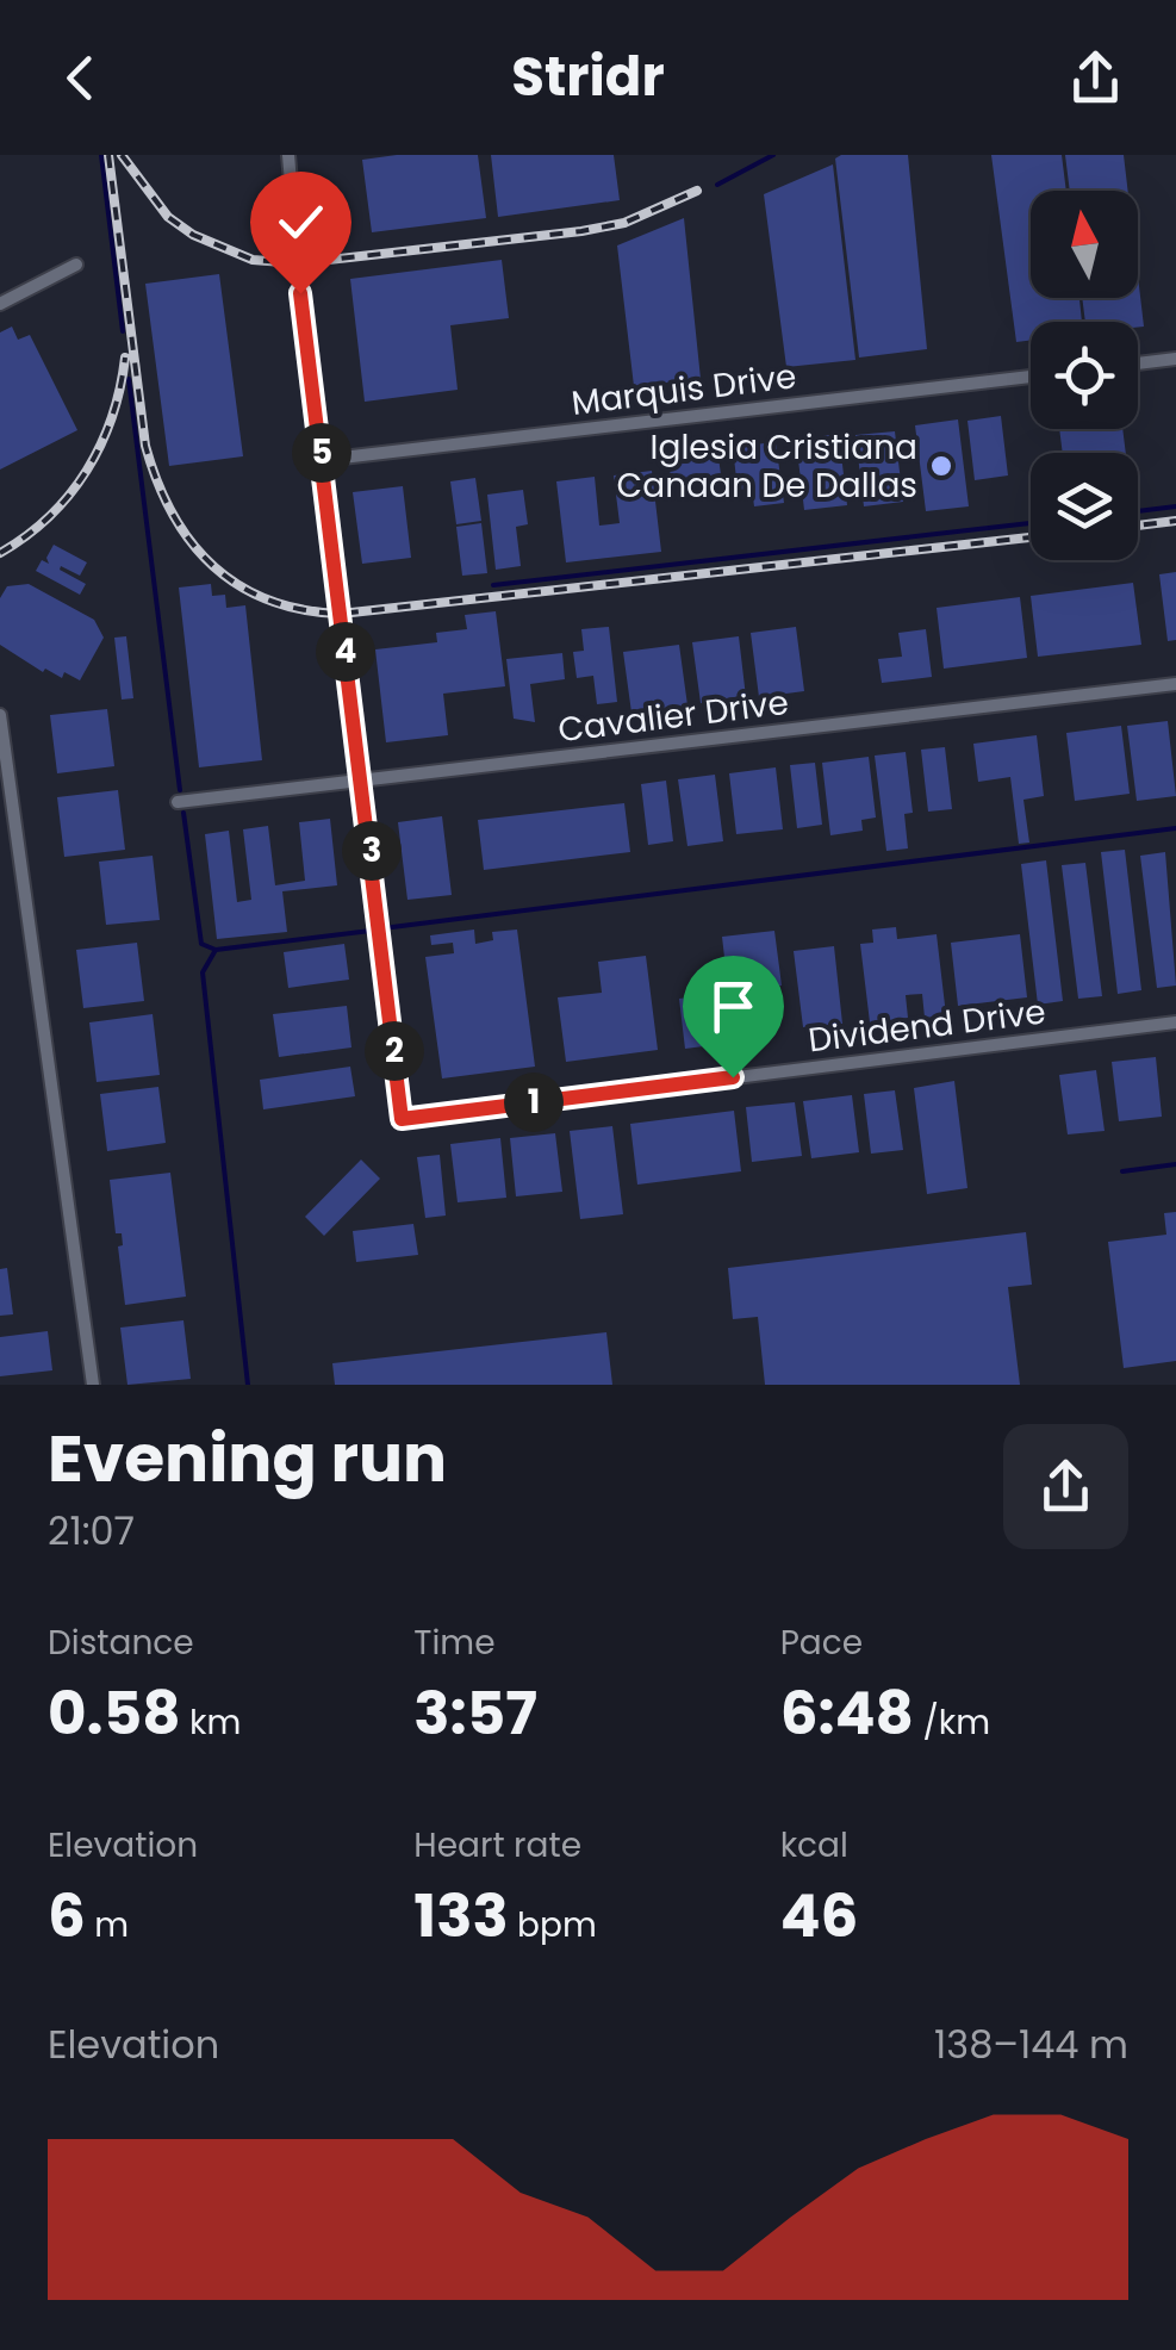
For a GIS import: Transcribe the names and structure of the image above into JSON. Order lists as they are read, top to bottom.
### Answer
{
  "streets": {
    "street": ["Marquis Drive", "Cavalier Drive", "Dividend Drive"]
  },
  "crossings": [
    ["Cavalier Drive", "Dividend Drive"]
  ],
  "places": ["Iglesia Cristiana Canaan De Dallas"],
  "north": "top",
  "page": {
    "header": "Stridr",
    "pins": [
      "5",
      "4",
      "3",
      "2",
      "1"
    ],
    "heading": ["Evening run", "21:07"],
    "stats": [
      ["Distance", "0.58 km"],
      ["Time", "3:57"],
      ["Pace", "6:48 /km"],
      ["Elevation", "6 m"],
      ["Heart rate", "133 bpm"],
      ["kcal", "46"]
    ],
    "chart": ["Elevation", "138–144 m"]
  }
}
